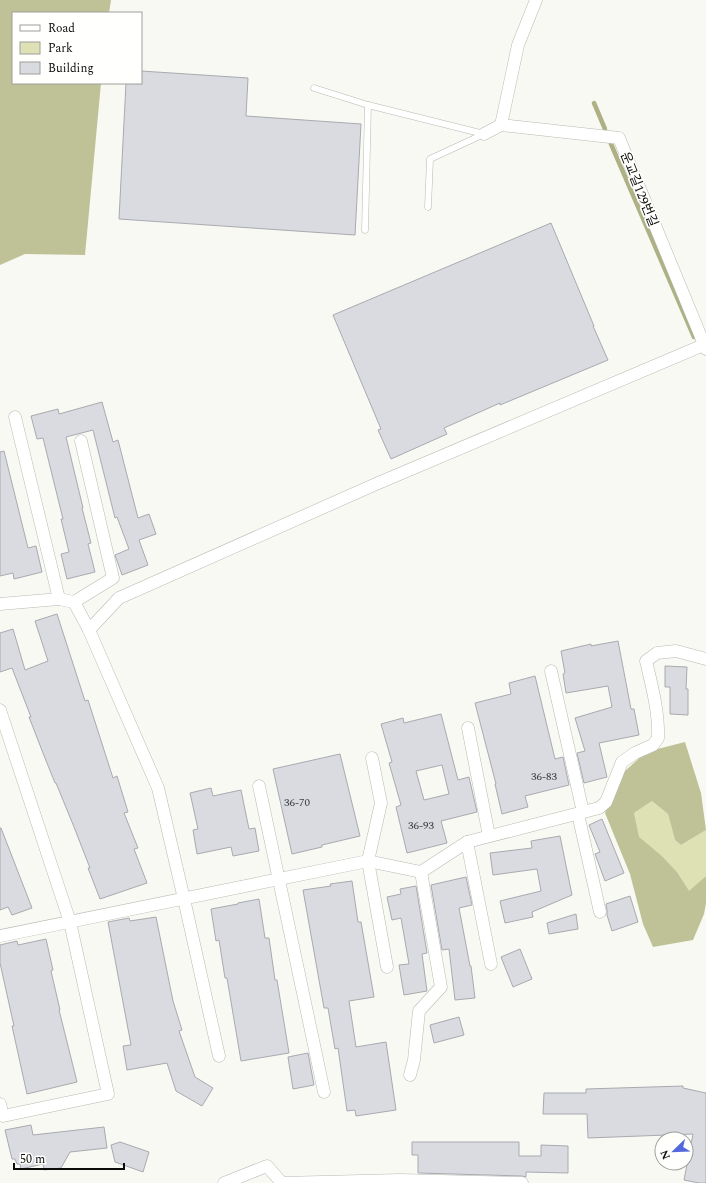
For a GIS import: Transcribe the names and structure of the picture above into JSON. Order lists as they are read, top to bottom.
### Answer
{
  "streets": {
    "street": ["운교길129번길"]
  },
  "house_numbers": ["36-83", "36-70", "36-93"],
  "legend": ["Road", "Park", "Building"],
  "scale_bar": "50 m",
  "north": "bottom left"
}
